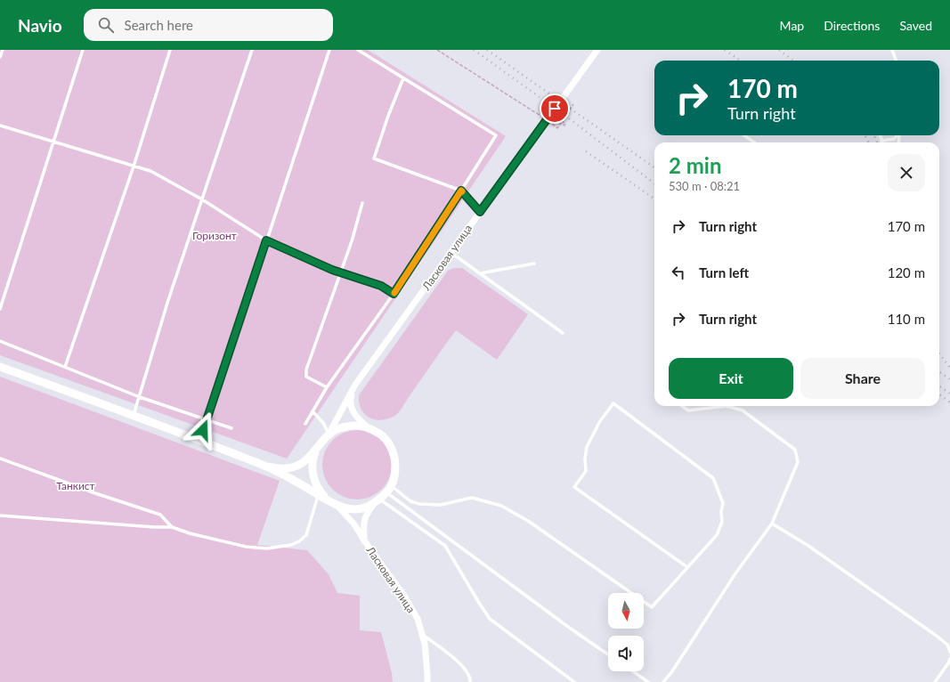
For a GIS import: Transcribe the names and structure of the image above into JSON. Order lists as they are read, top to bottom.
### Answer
{
  "streets": {
    "street": ["Ласковая улица"]
  },
  "parks": ["Горизонт", "Танкист"],
  "north": "bottom",
  "page": {
    "header": "Navio",
    "search": "Search here",
    "nav": ["Map", "Directions", "Saved"],
    "turn": ["170 m", "Turn right"],
    "heading": ["2 min", "530 m · 08:21"],
    "list": [
      {
        "name": "Turn right",
        "value": "170 m"
      },
      {
        "name": "Turn left",
        "value": "120 m"
      },
      {
        "name": "Turn right",
        "value": "110 m"
      }
    ],
    "buttons": ["Exit", "Share"]
  }
}
